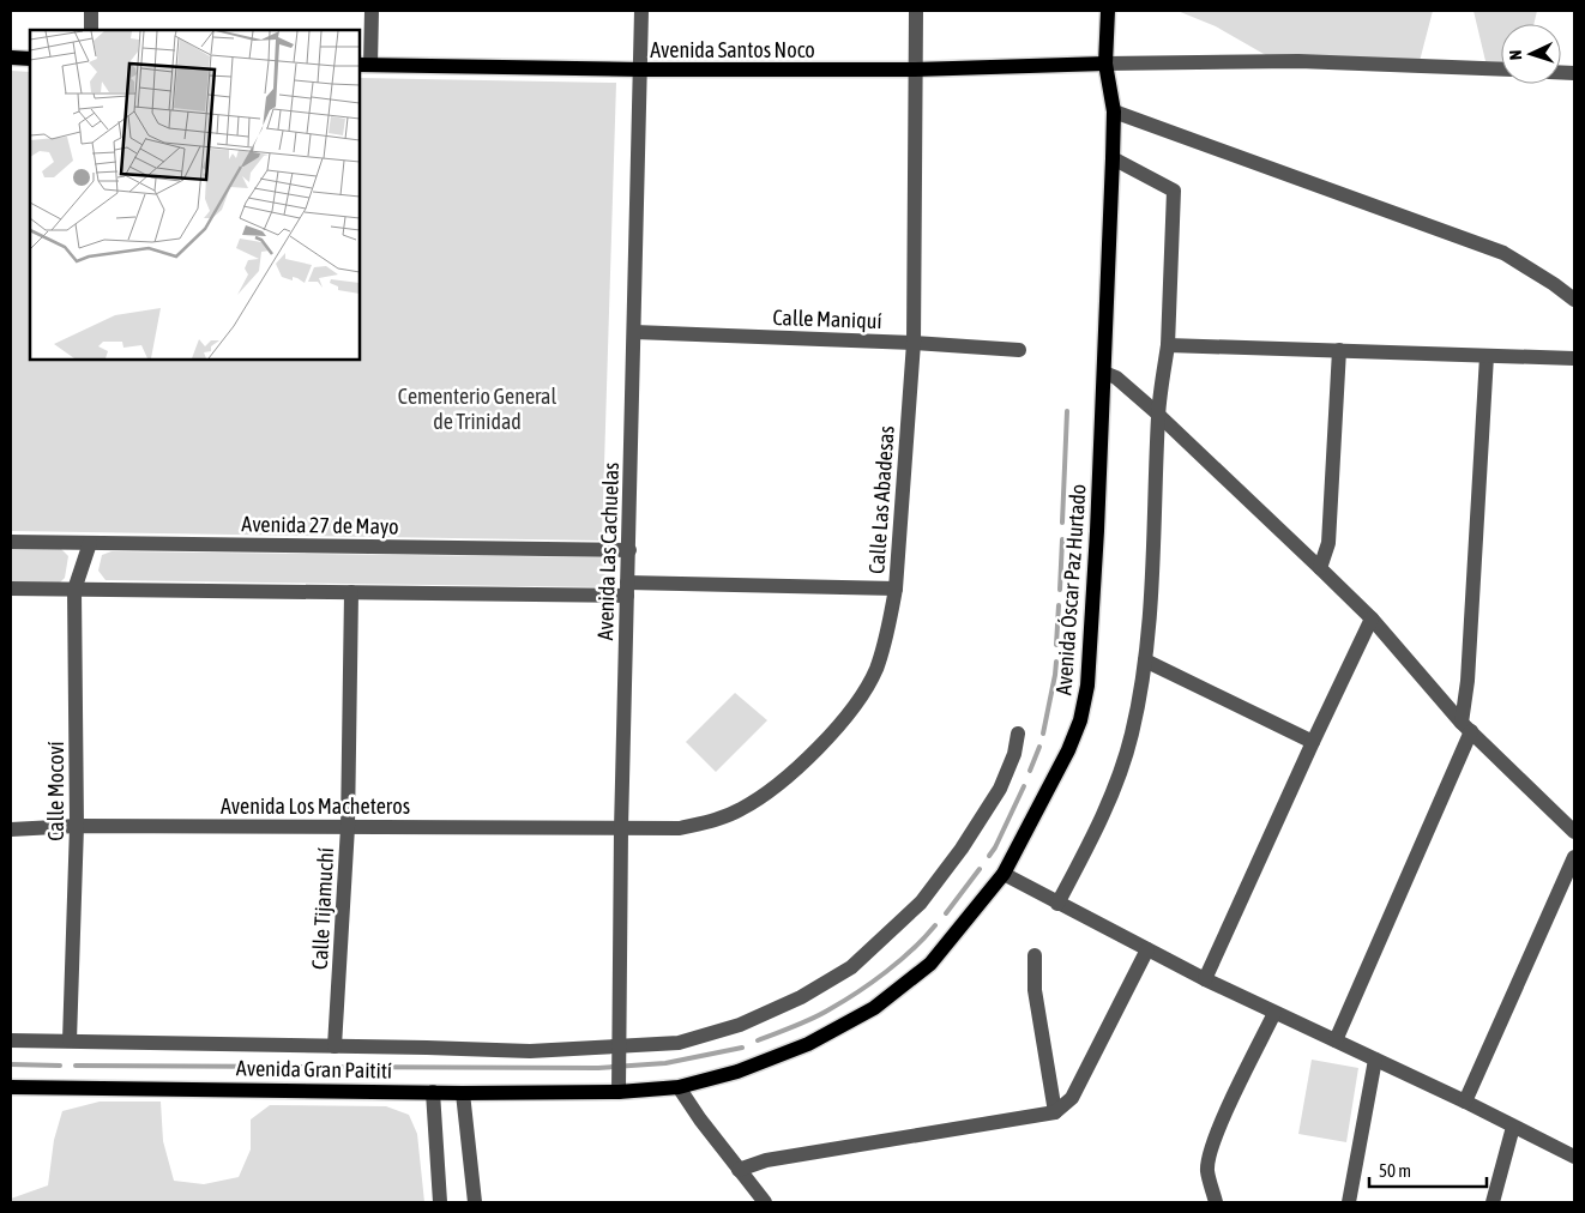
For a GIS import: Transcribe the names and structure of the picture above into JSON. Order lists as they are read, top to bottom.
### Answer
{
  "streets": {
    "main road": ["Avenida Santos Noco", "Avenida Óscar Paz Hurtado", "Avenida Gran Paitití"],
    "street": [
      "Calle Maniquí",
      "Calle Las Abadesas",
      "Avenida 27 de Mayo",
      "Avenida Las Cachuelas",
      "Calle Mocoví",
      "Avenida Los Macheteros",
      "Calle Tijamuchí"
    ]
  },
  "crossings": [
    ["Avenida Santos Noco", "Calle Las Abadesas"],
    ["Avenida Santos Noco", "Avenida Las Cachuelas"],
    ["Avenida Santos Noco", "Avenida Óscar Paz Hurtado"],
    ["Calle Maniquí", "Calle Las Abadesas"],
    ["Calle Maniquí", "Avenida Las Cachuelas"],
    ["Calle Las Abadesas", "Avenida Las Cachuelas"],
    ["Calle Las Abadesas", "Avenida Los Macheteros"],
    ["Avenida 27 de Mayo", "Avenida Las Cachuelas"],
    ["Avenida 27 de Mayo", "Calle Mocoví"],
    ["Avenida Las Cachuelas", "Avenida Óscar Paz Hurtado"],
    ["Avenida Las Cachuelas", "Avenida Los Macheteros"],
    ["Avenida Las Cachuelas", "Avenida Gran Paitití"],
    ["Avenida Óscar Paz Hurtado", "Avenida Gran Paitití"],
    ["Calle Mocoví", "Avenida Los Macheteros"],
    ["Avenida Los Macheteros", "Calle Tijamuchí"]
  ],
  "parks": ["Cementerio General de Trinidad"],
  "scale_bar": "50 m",
  "north": "left"
}
